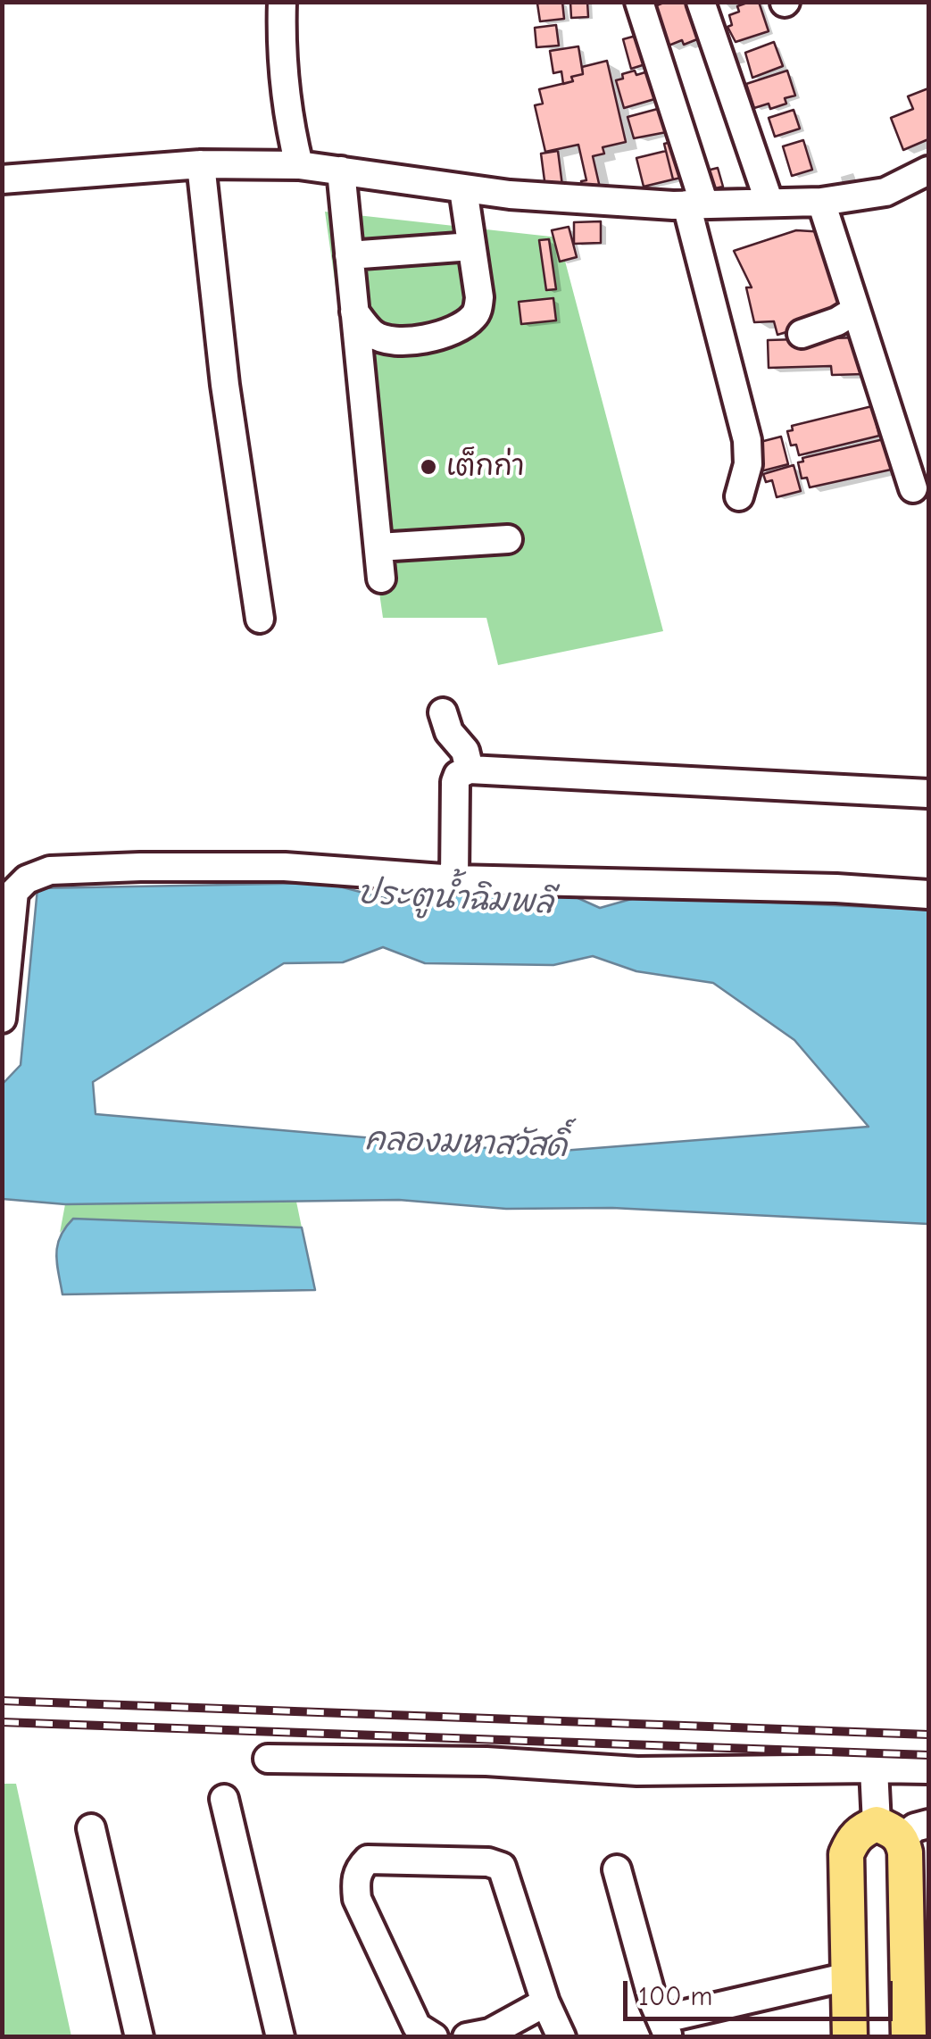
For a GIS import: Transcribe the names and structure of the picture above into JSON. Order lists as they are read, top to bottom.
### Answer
{
  "water": ["ประตูน้ำฉิมพลี", "คลองมหาสวัสดิ์"],
  "places": ["เต็กก่า"],
  "scale_bar": "100 m"
}
